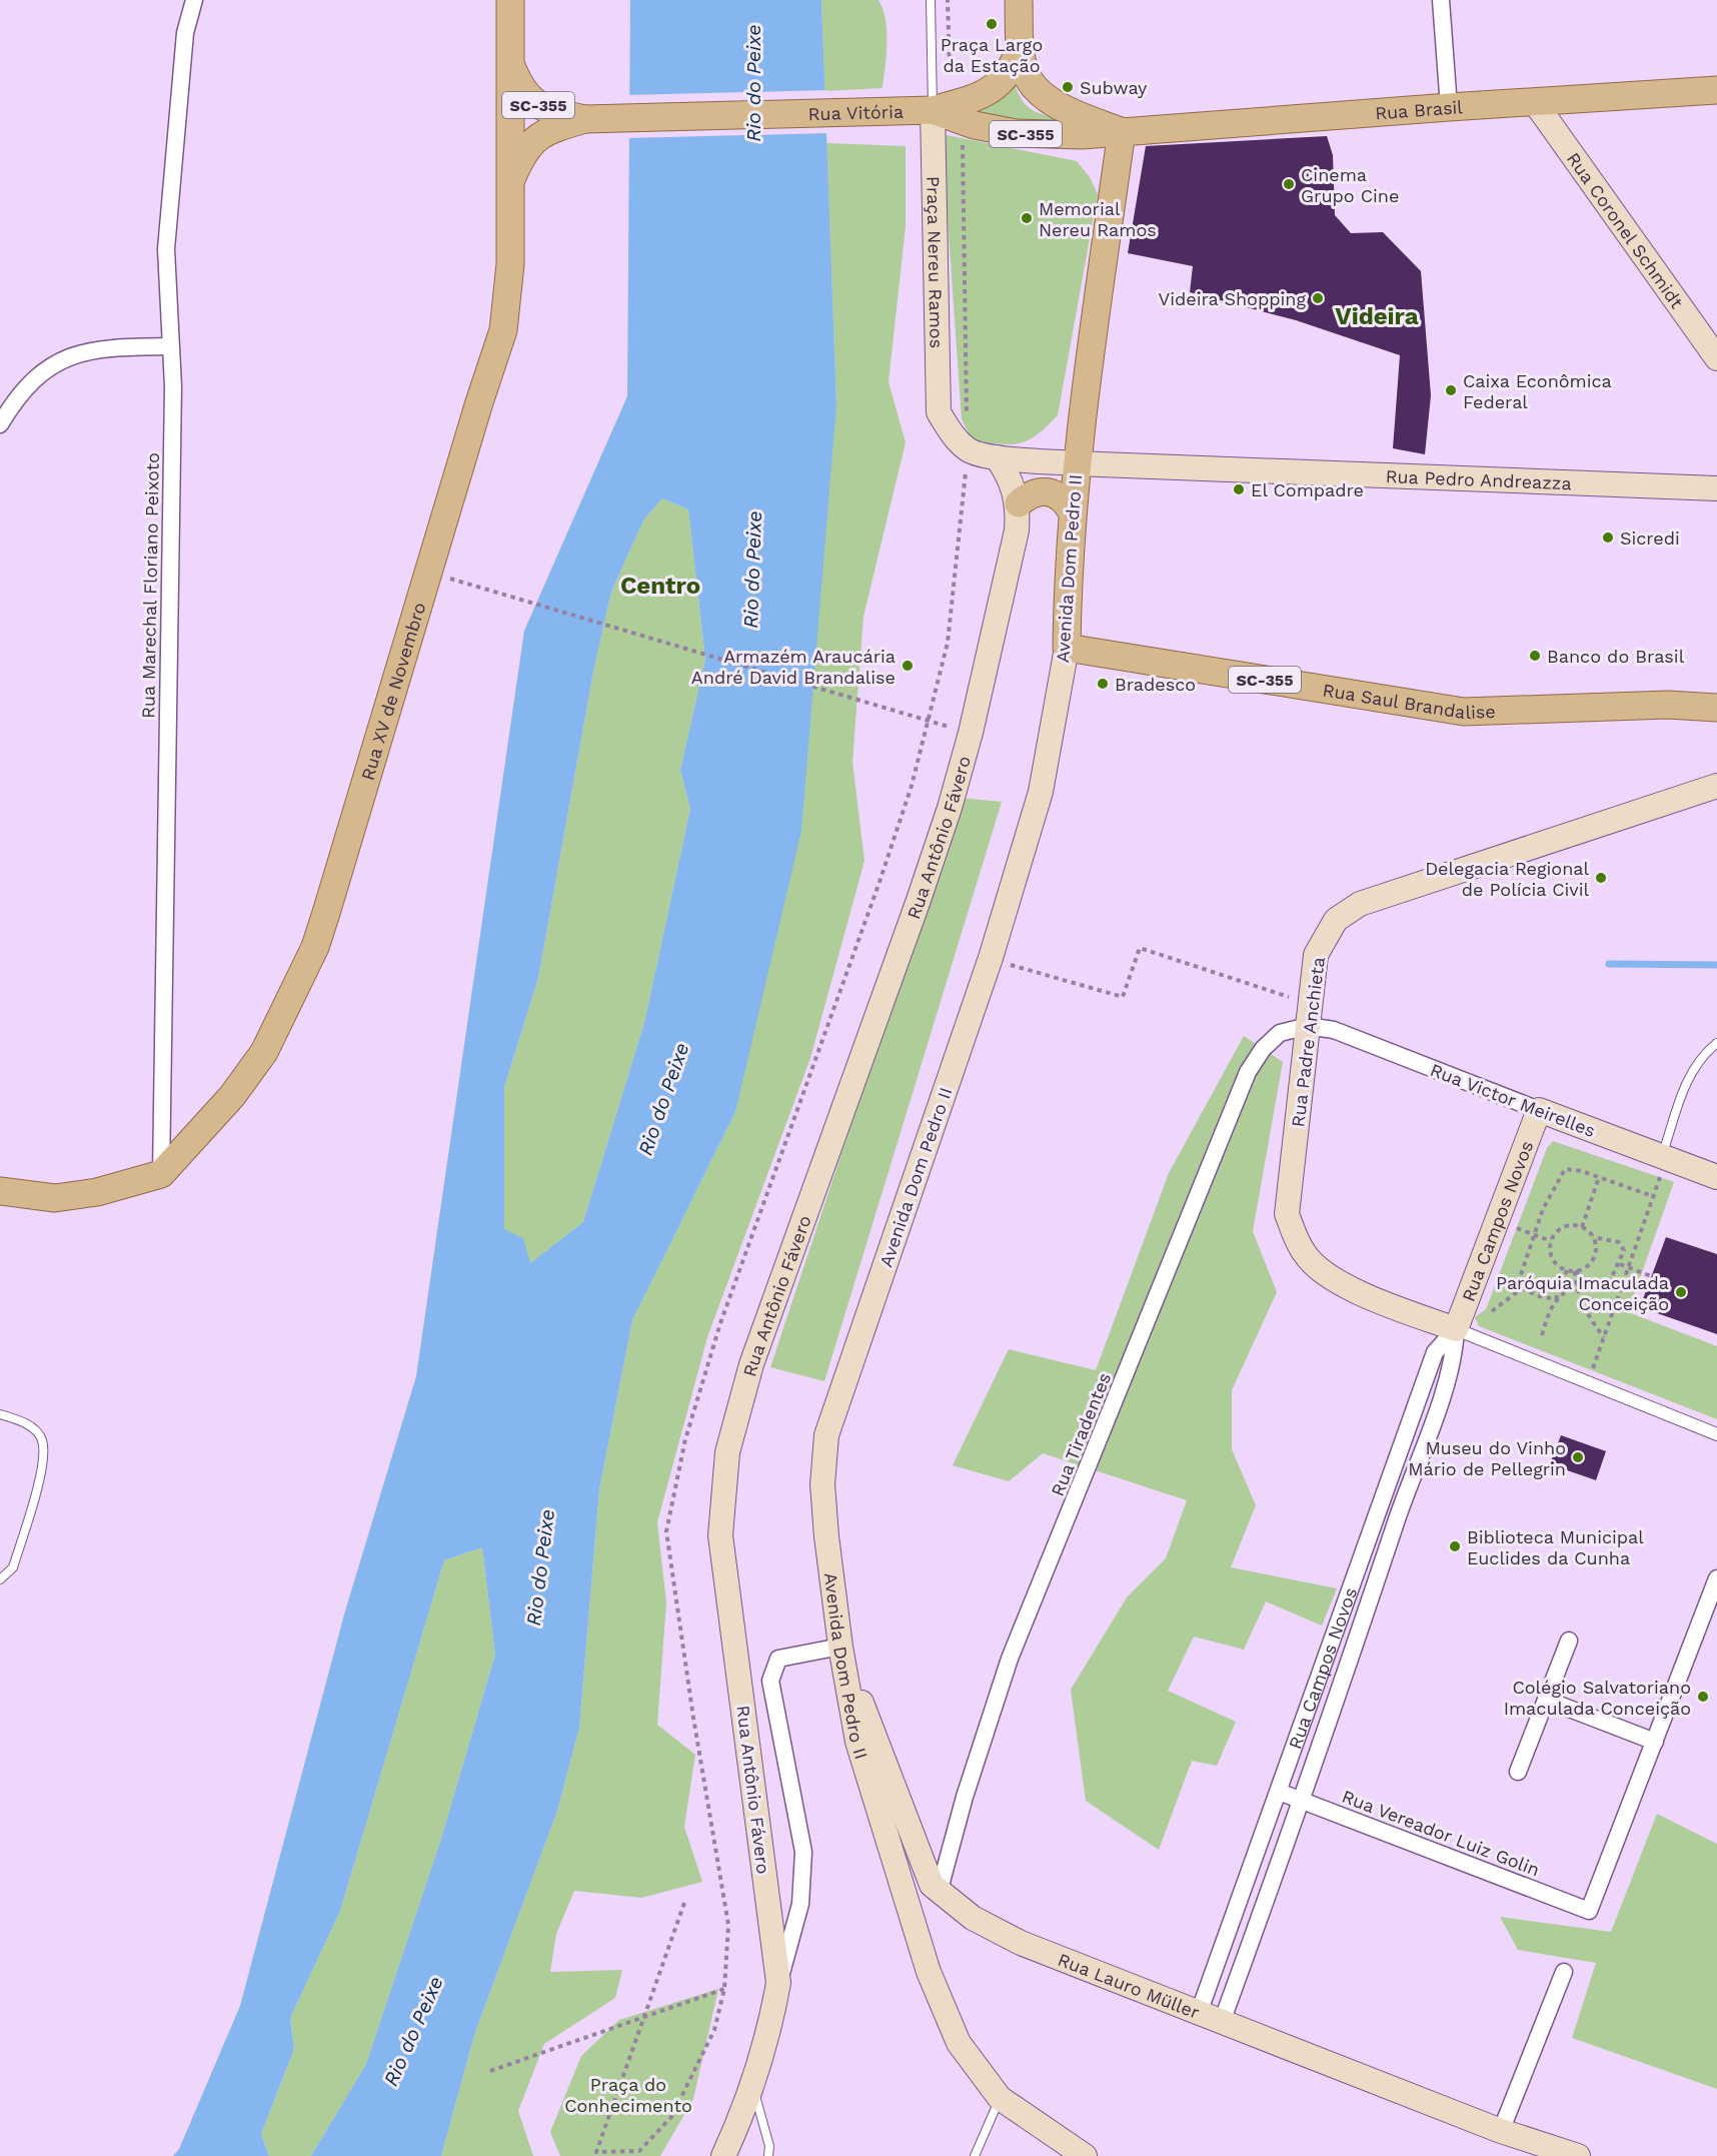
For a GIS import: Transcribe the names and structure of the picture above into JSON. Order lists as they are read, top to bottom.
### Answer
{
  "streets": {
    "main road": [
      "SC-355",
      "Rua Brasil",
      "Rua Vitória",
      "Rua Coronel Schmidt",
      "Praça Nereu Ramos",
      "Rua Pedro Andreazza",
      "Avenida Dom Pedro II",
      "Rua XV de Novembro",
      "Rua Saul Brandalise",
      "Rua Antônio Fávero",
      "Rua Padre Anchieta",
      "Rua Victor Meirelles",
      "Rua Campos Novos",
      "Rua Lauro Müller"
    ],
    "street": ["Rua Marechal Floriano Peixoto", "Rua Tiradentes", "Rua Vereador Luiz Golin"]
  },
  "crossings": [
    ["Rua Brasil", "Rua Vitória"],
    ["Rua Brasil", "Rua Coronel Schmidt"],
    ["Rua Brasil", "Avenida Dom Pedro II"],
    ["Rua Vitória", "Praça Nereu Ramos"],
    ["Rua Vitória", "Avenida Dom Pedro II"],
    ["Rua Vitória", "Rua XV de Novembro"],
    ["Praça Nereu Ramos", "Rua Pedro Andreazza"],
    ["Rua Pedro Andreazza", "Avenida Dom Pedro II"],
    ["Rua Pedro Andreazza", "Rua Antônio Fávero"],
    ["Avenida Dom Pedro II", "Rua Saul Brandalise"],
    ["Avenida Dom Pedro II", "Rua Lauro Müller"],
    ["Rua Marechal Floriano Peixoto", "Rua XV de Novembro"],
    ["Rua Padre Anchieta", "Rua Victor Meirelles"],
    ["Rua Padre Anchieta", "Rua Campos Novos"],
    ["Rua Padre Anchieta", "Rua Tiradentes"],
    ["Rua Victor Meirelles", "Rua Campos Novos"],
    ["Rua Victor Meirelles", "Rua Tiradentes"],
    ["Rua Campos Novos", "Rua Vereador Luiz Golin"],
    ["Rua Campos Novos", "Rua Lauro Müller"],
    ["Rua Tiradentes", "Rua Lauro Müller"]
  ],
  "districts": ["Videira", "Centro"],
  "water": ["Rio do Peixe"],
  "parks": ["Praça do Conhecimento"],
  "places": [
    "Praça Largo da Estação",
    "Subway",
    "Cinema Grupo Cine",
    "Memorial Nereu Ramos",
    "Videira Shopping",
    "Caixa Econômica Federal",
    "El Compadre",
    "Sicredi",
    "Banco do Brasil",
    "Armazém Araucária André David Brandalise",
    "Bradesco",
    "Delegacia Regional de Polícia Civil",
    "Paróquia Imaculada Conceição",
    "Museu do Vinho Mário de Pellegrin",
    "Biblioteca Municipal Euclides da Cunha",
    "Colégio Salvatoriano Imaculada Conceição"
  ]
}
